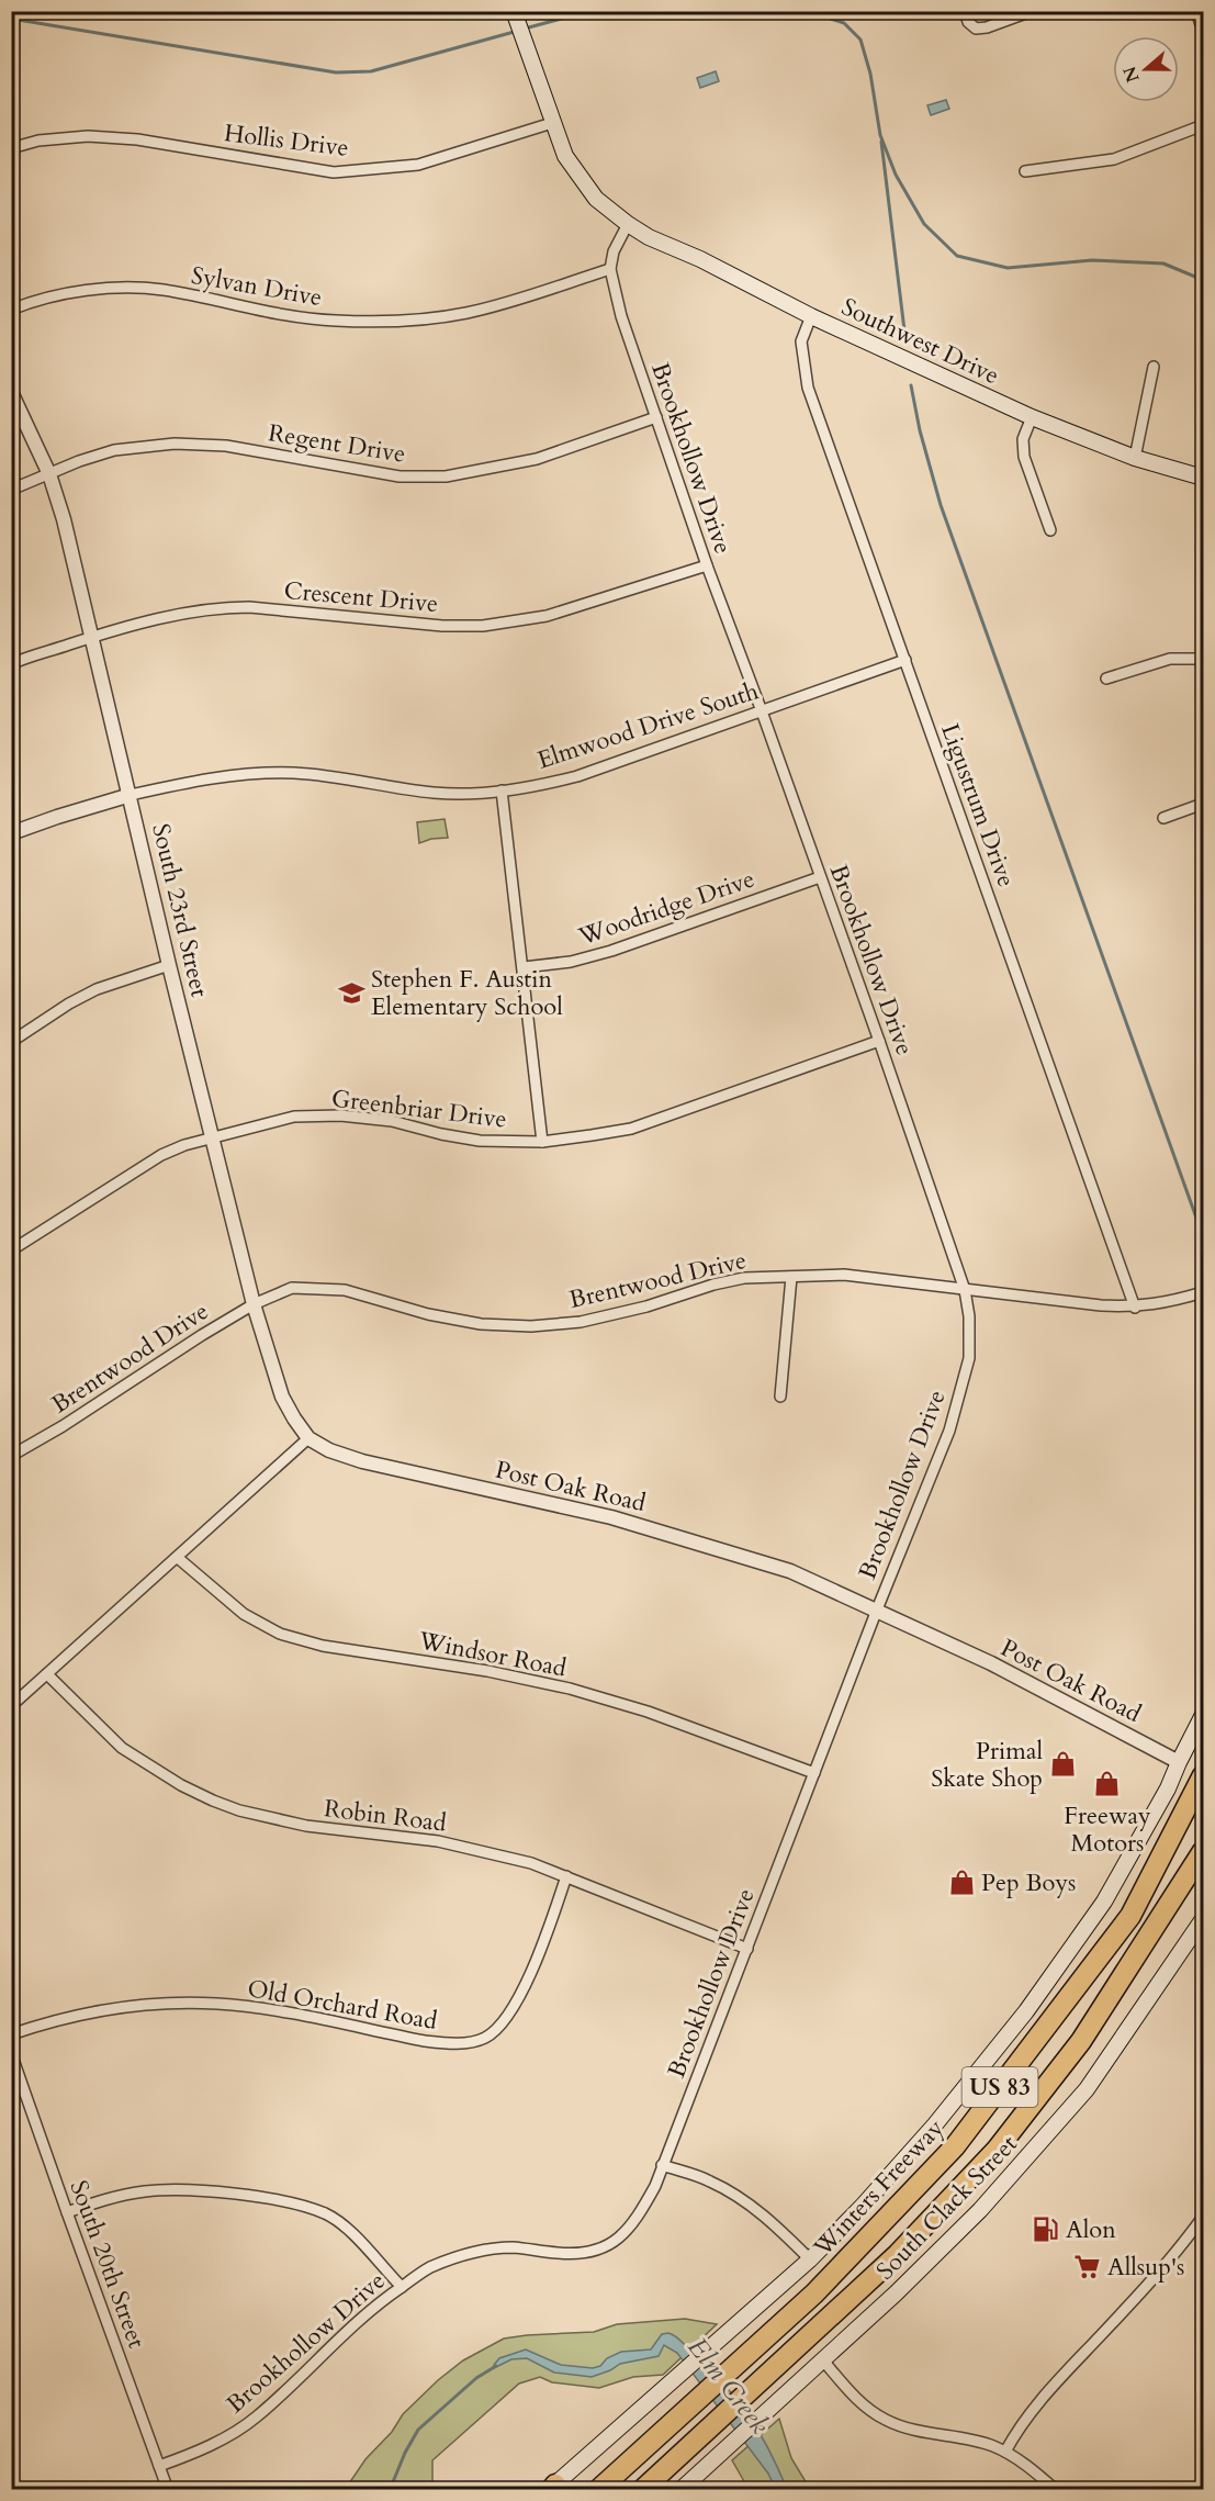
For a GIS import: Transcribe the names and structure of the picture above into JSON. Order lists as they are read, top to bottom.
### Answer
{
  "streets": {
    "highway": ["US 83", "Winters Freeway"],
    "main road": ["Southwest Drive", "South Clack Street"],
    "street": [
      "Hollis Drive",
      "Sylvan Drive",
      "Regent Drive",
      "Brookhollow Drive",
      "Crescent Drive",
      "Elmwood Drive South",
      "Ligustrum Drive",
      "Woodridge Drive",
      "South 23rd Street",
      "Greenbriar Drive",
      "Brentwood Drive",
      "Post Oak Road",
      "Windsor Road",
      "Robin Road",
      "Old Orchard Road",
      "South 20th Street"
    ]
  },
  "crossings": [
    ["Hollis Drive", "Southwest Drive"],
    ["Sylvan Drive", "Brookhollow Drive"],
    ["Southwest Drive", "Ligustrum Drive"],
    ["Regent Drive", "Brookhollow Drive"],
    ["Regent Drive", "South 23rd Street"],
    ["Brookhollow Drive", "Crescent Drive"],
    ["Brookhollow Drive", "Elmwood Drive South"],
    ["Brookhollow Drive", "Woodridge Drive"],
    ["Brookhollow Drive", "Greenbriar Drive"],
    ["Brookhollow Drive", "Brentwood Drive"],
    ["Brookhollow Drive", "Post Oak Road"],
    ["Brookhollow Drive", "Windsor Road"],
    ["Brookhollow Drive", "Robin Road"],
    ["Brookhollow Drive", "South 20th Street"],
    ["Crescent Drive", "South 23rd Street"],
    ["Elmwood Drive South", "Ligustrum Drive"],
    ["Elmwood Drive South", "South 23rd Street"],
    ["Ligustrum Drive", "Brentwood Drive"],
    ["South 23rd Street", "Greenbriar Drive"],
    ["South 23rd Street", "Brentwood Drive"],
    ["South 23rd Street", "Post Oak Road"],
    ["Robin Road", "Old Orchard Road"]
  ],
  "water": ["Elm Creek"],
  "places": {
    "school or university": ["Stephen F. Austin Elementary School"],
    "shop": ["Primal Skate Shop", "Freeway Motors", "Pep Boys"],
    "fuel station": ["Alon"],
    "supermarket": ["Allsup's"]
  },
  "north": "left"
}
